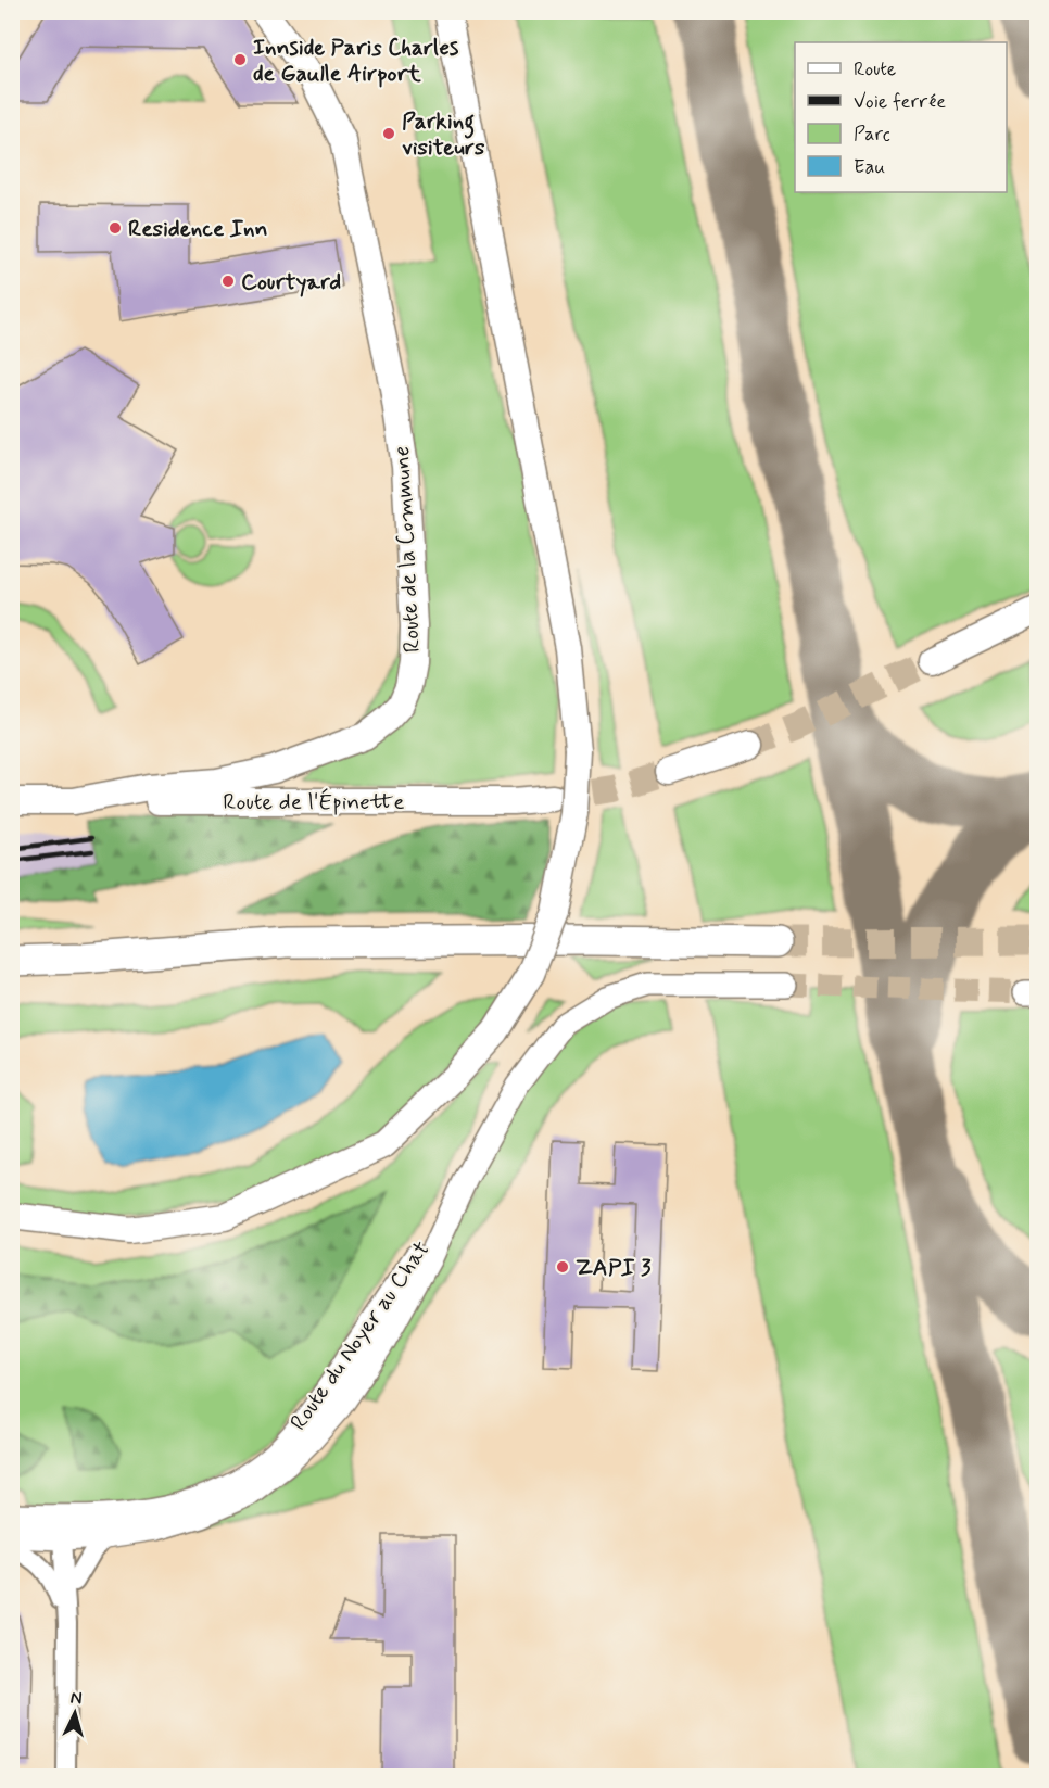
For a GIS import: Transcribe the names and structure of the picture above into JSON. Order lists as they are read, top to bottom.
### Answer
{
  "streets": {
    "main road": ["Route de la Commune", "Route de l'Épinette"],
    "street": ["Route du Noyer au Chat"]
  },
  "crossings": [
    ["Route de la Commune", "Route de l'Épinette"]
  ],
  "places": [
    "Innside Paris Charles de Gaulle Airport",
    "Parking visiteurs",
    "Residence Inn",
    "Courtyard",
    "ZAPI 3"
  ],
  "legend": [
    "Route",
    "Voie ferrée",
    "Parc",
    "Eau"
  ],
  "north": "top"
}
